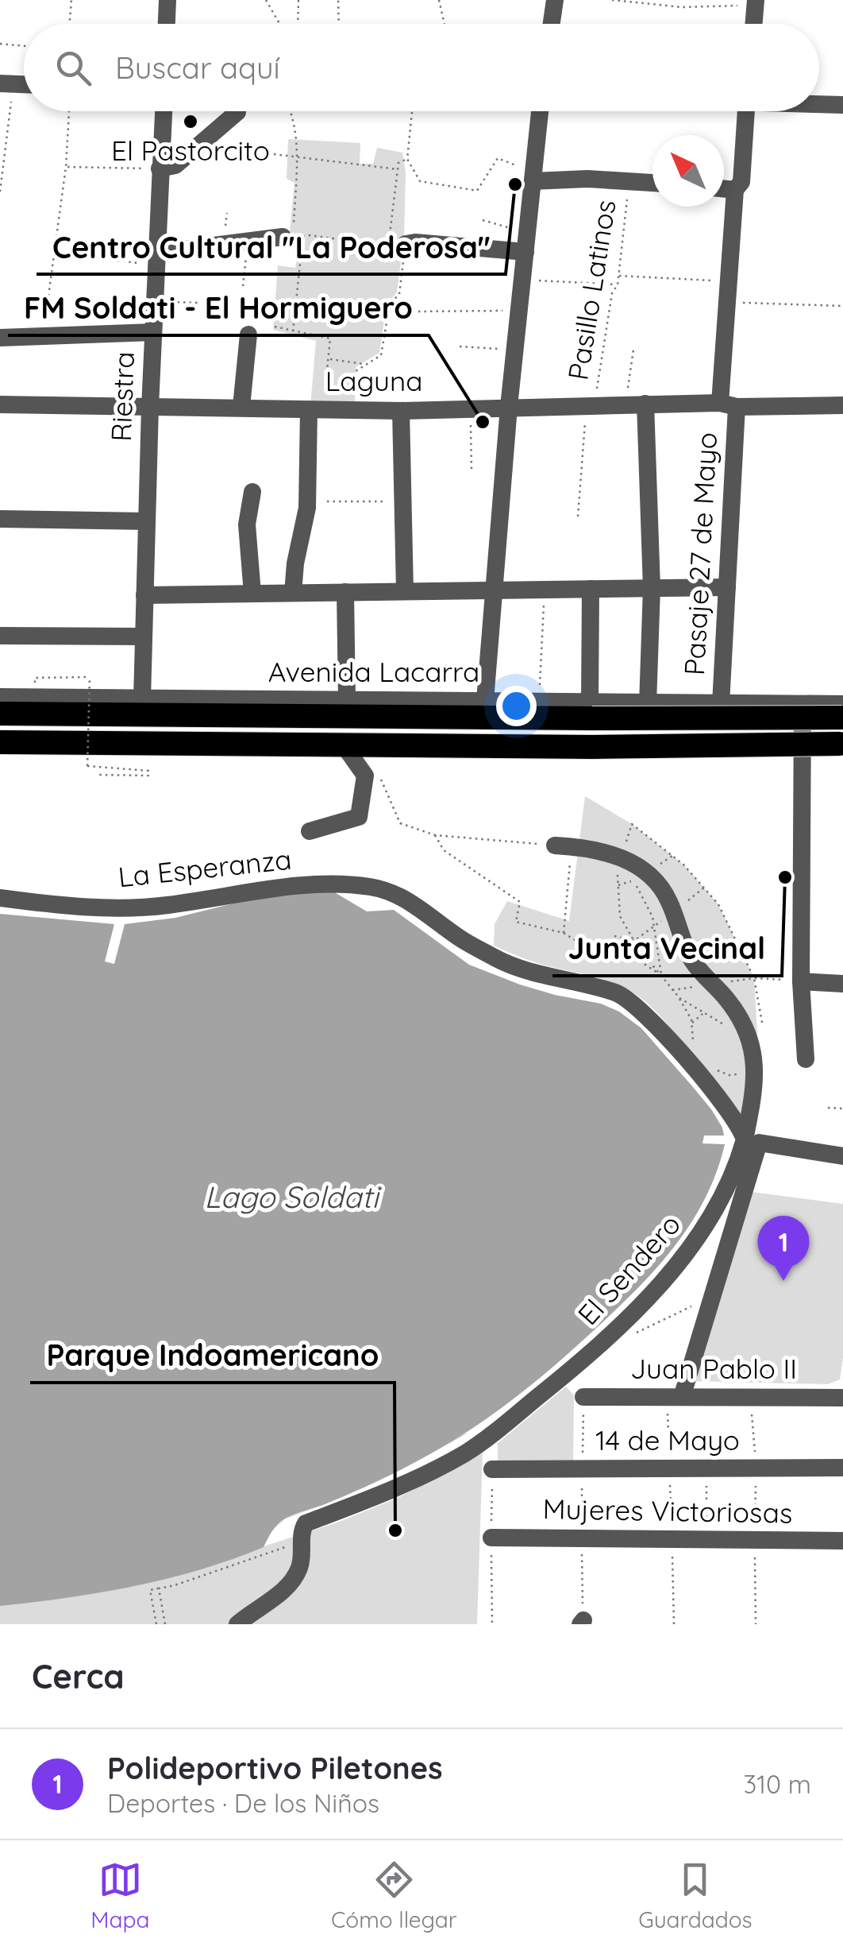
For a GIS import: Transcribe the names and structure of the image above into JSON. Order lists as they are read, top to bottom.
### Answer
{
  "streets": {
    "street": [
      "Laguna",
      "Riestra",
      "Pasaje 27 de Mayo",
      "Avenida Lacarra",
      "La Esperanza",
      "El Sendero",
      "Juan Pablo II",
      "14 de Mayo",
      "Mujeres Victoriosas"
    ],
    "path": ["Pasillo Latinos"]
  },
  "crossings": [
    ["Pasillo Latinos", "Laguna"],
    ["Laguna", "Riestra"],
    ["Laguna", "Pasaje 27 de Mayo"],
    ["Riestra", "Avenida Lacarra"],
    ["Pasaje 27 de Mayo", "Avenida Lacarra"],
    ["La Esperanza", "El Sendero"]
  ],
  "water": ["Lago Soldati"],
  "places": [
    "El Pastorcito",
    "Centro Cultural ''La Poderosa''",
    "FM Soldati - El Hormiguero",
    "Junta Vecinal",
    "Parque Indoamericano"
  ],
  "north": "top left",
  "page": {
    "search": "Buscar aquí",
    "pins": "1",
    "heading": "Cerca",
    "list": [
      {
        "mark": "1",
        "name": "Polideportivo Piletones",
        "note": "Deportes · De los Niños",
        "value": "310 m"
      }
    ],
    "nav": ["Mapa", "Cómo llegar", "Guardados"]
  }
}
